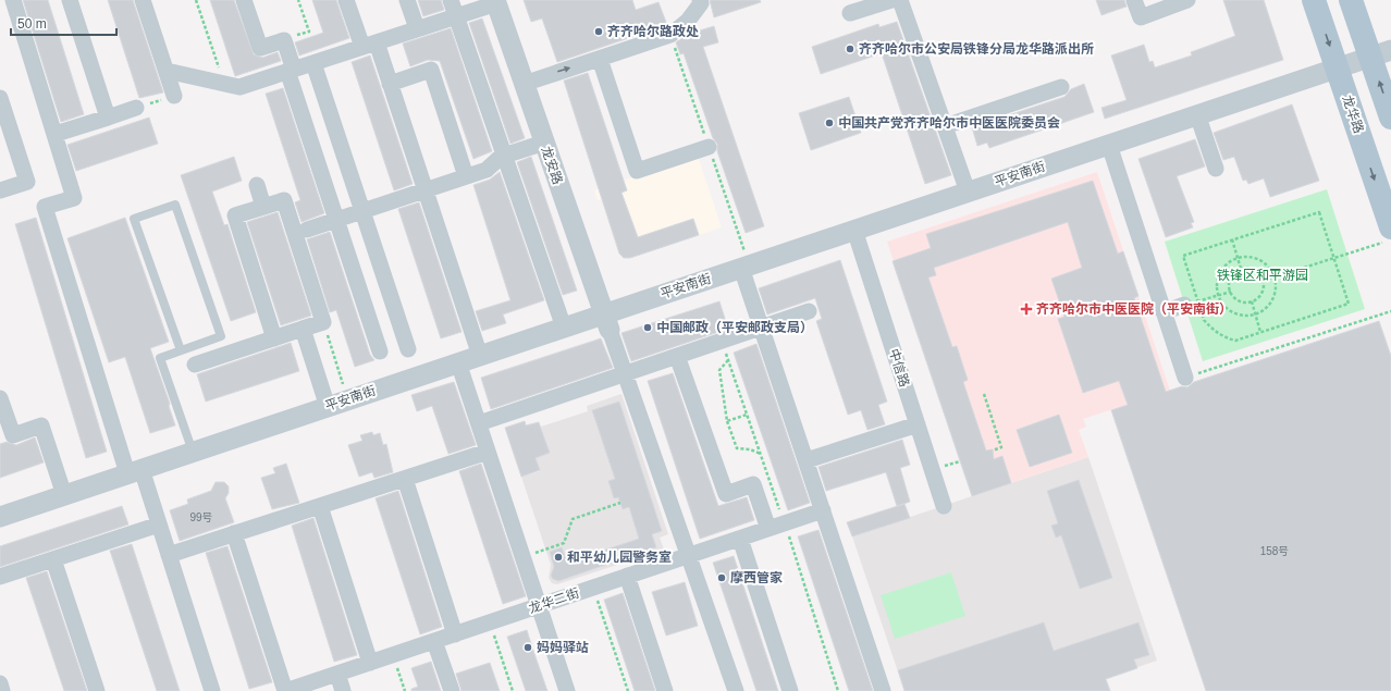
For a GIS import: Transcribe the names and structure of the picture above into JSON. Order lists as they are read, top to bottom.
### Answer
{
  "streets": {
    "main road": ["龙华路"],
    "street": [
      "龙安路",
      "平安南街",
      "中信路",
      "龙华二街"
    ]
  },
  "crossings": [
    ["龙华路", "平安南街"],
    ["龙安路", "平安南街"],
    ["平安南街", "中信路"]
  ],
  "parks": ["铁锋区和平游园"],
  "places": {
    "other": [
      "齐齐哈尔路政处",
      "齐齐哈尔市公安局铁锋分局龙华路派出所",
      "中国共产党齐齐哈尔市中医医院委员会",
      "中国邮政（平安邮政支局）",
      "和平幼儿园警务室",
      "摩西管家",
      "妈妈驿站"
    ],
    "health": ["齐齐哈尔市中医医院（平安南街）"]
  },
  "house_numbers": ["99号", "158号"],
  "scale_bar": "50 m"
}
